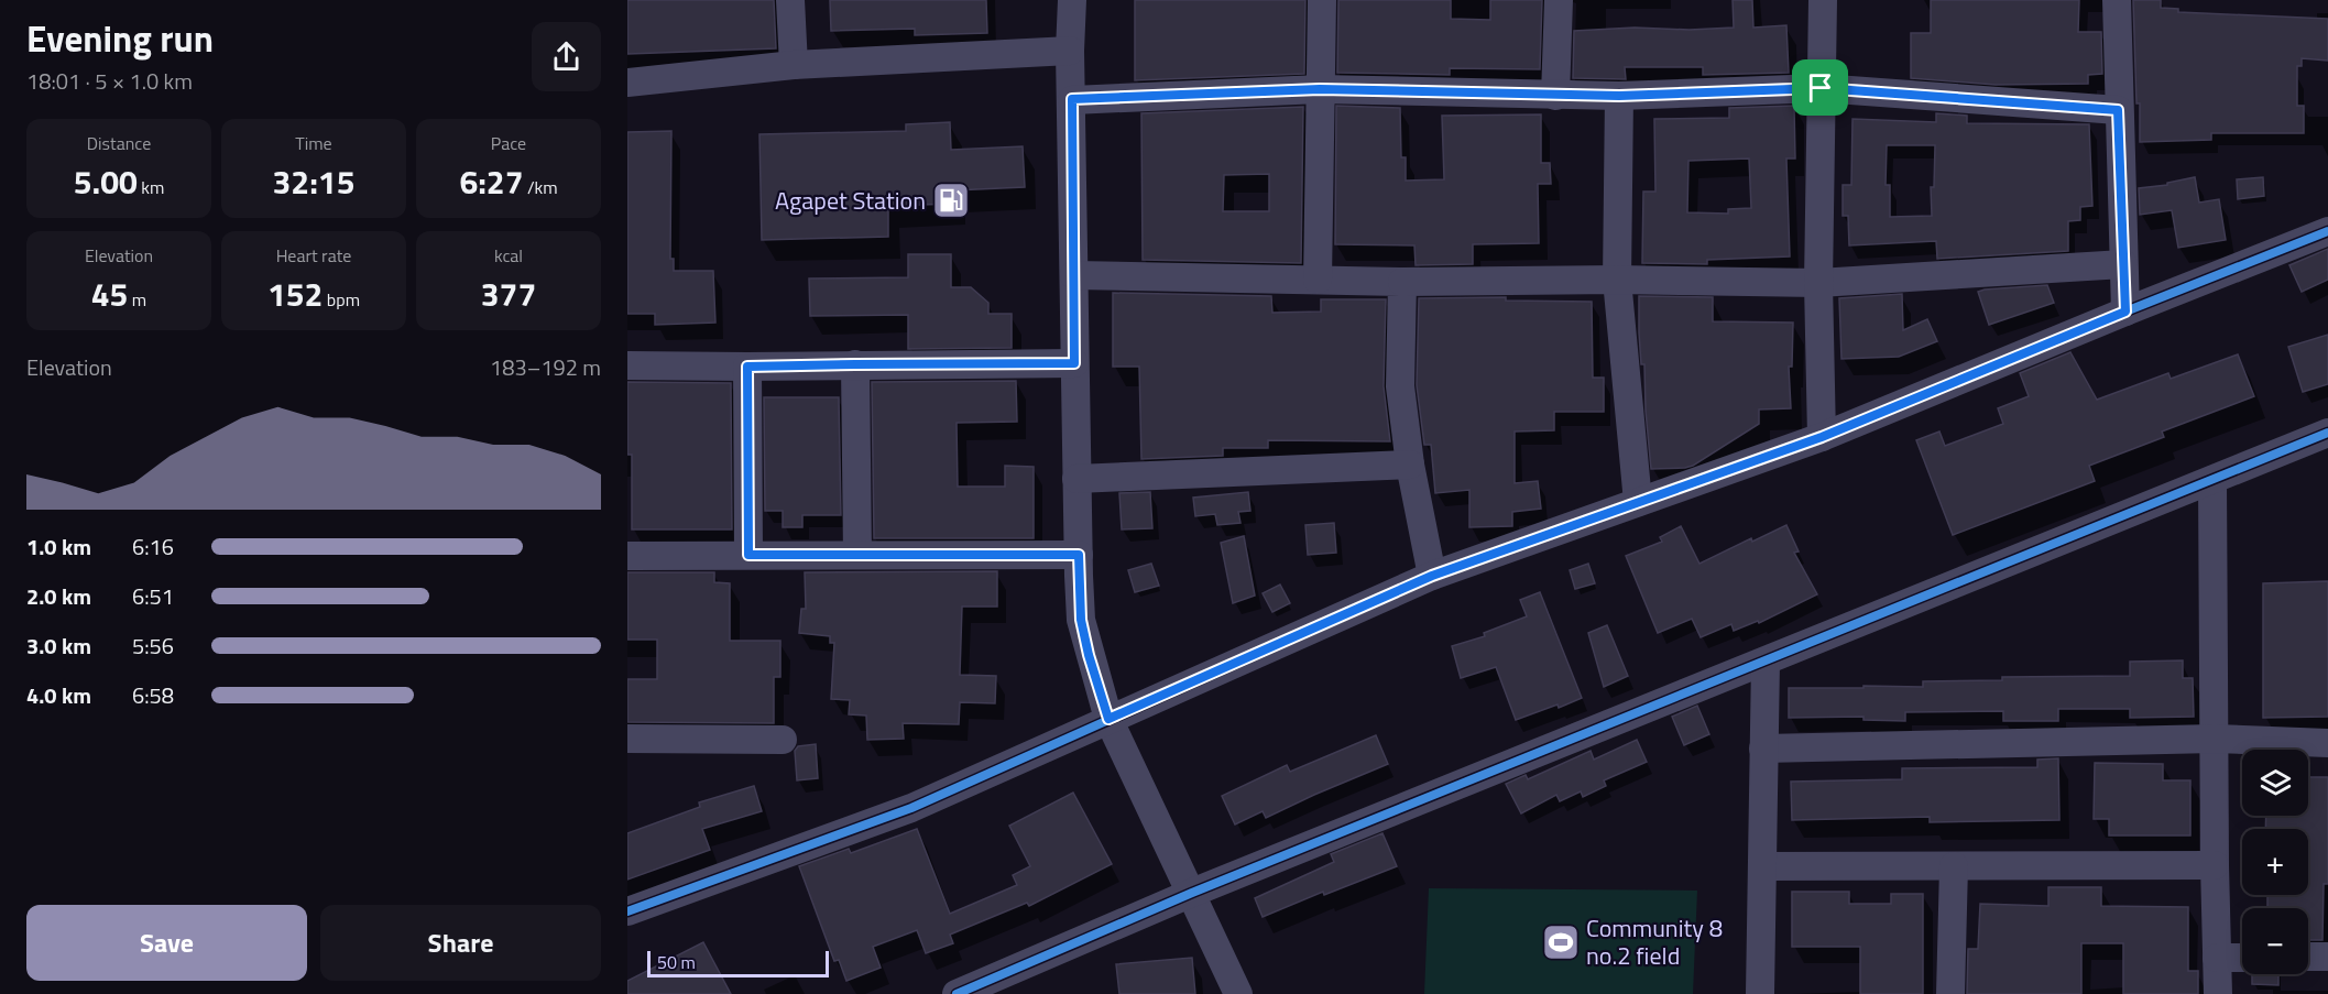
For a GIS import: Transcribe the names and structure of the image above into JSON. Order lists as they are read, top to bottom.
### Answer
{
  "places": {
    "fuel station": ["Agapet Station"],
    "sports": ["Community 8 no.2 field"]
  },
  "scale_bar": "50 m",
  "page": {
    "heading": ["Evening run", "18:01 · 5 × 1.0 km"],
    "stats": [
      ["Distance", "5.00 km"],
      ["Time", "32:15"],
      ["Pace", "6:27 /km"],
      ["Elevation", "45 m"],
      ["Heart rate", "152 bpm"],
      ["kcal", "377"]
    ],
    "chart": ["Elevation", "183–192 m"],
    "list": [
      {
        "name": "1.0 km",
        "note": "6:16"
      },
      {
        "name": "2.0 km",
        "note": "6:51"
      },
      {
        "name": "3.0 km",
        "note": "5:56"
      },
      {
        "name": "4.0 km",
        "note": "6:58"
      }
    ],
    "map_buttons": ["+", "−"],
    "buttons": ["Save", "Share"],
    "scale": "50 m"
  }
}
